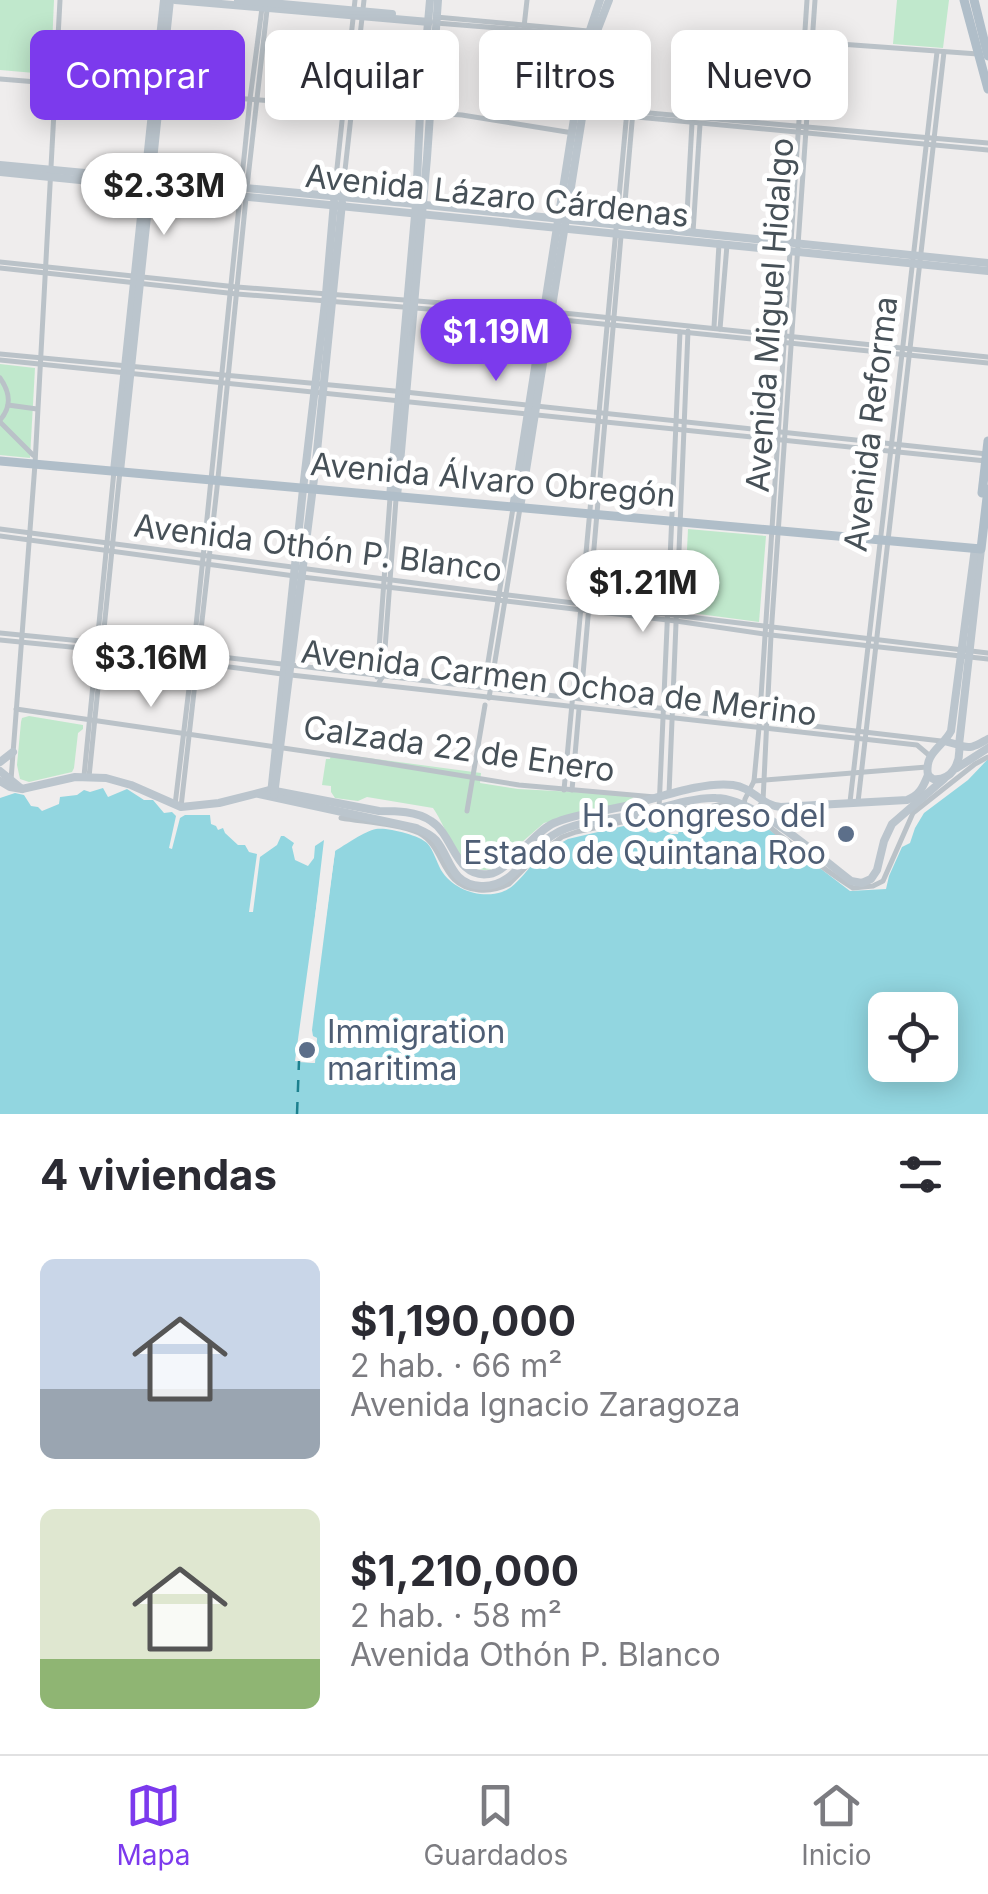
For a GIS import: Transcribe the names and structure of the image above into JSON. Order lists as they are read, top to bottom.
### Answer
{
  "streets": {
    "main road": ["Avenida Lázaro Cárdenas", "Avenida Álvaro Obregón"],
    "street": [
      "Avenida Miguel Hidalgo",
      "Avenida Reforma",
      "Avenida Othón P. Blanco",
      "Avenida Carmen Ochoa de Merino",
      "Calzada 22 de Enero"
    ]
  },
  "crossings": [
    ["Avenida Lázaro Cárdenas", "Avenida Miguel Hidalgo"],
    ["Avenida Lázaro Cárdenas", "Avenida Reforma"],
    ["Avenida Miguel Hidalgo", "Avenida Álvaro Obregón"],
    ["Avenida Miguel Hidalgo", "Avenida Othón P. Blanco"],
    ["Avenida Miguel Hidalgo", "Avenida Carmen Ochoa de Merino"],
    ["Avenida Reforma", "Avenida Álvaro Obregón"],
    ["Avenida Reforma", "Avenida Othón P. Blanco"],
    ["Avenida Reforma", "Avenida Carmen Ochoa de Merino"]
  ],
  "places": ["H. Congreso del Estado de Quintana Roo", "Immigration maritima"],
  "page": {
    "chip": [
      "Comprar",
      "Alquilar",
      "Filtros",
      "Nuevo"
    ],
    "price": [
      "$2.33M",
      "$1.19M",
      "$1.21M",
      "$3.16M"
    ],
    "heading": "4 viviendas",
    "list": [
      {
        "name": "$1,190,000",
        "note": "2 hab. · 66 m² · Avenida Ignacio Zaragoza"
      },
      {
        "name": "$1,210,000",
        "note": "2 hab. · 58 m² · Avenida Othón P. Blanco"
      }
    ],
    "tabs": ["Mapa", "Guardados", "Inicio"]
  }
}
